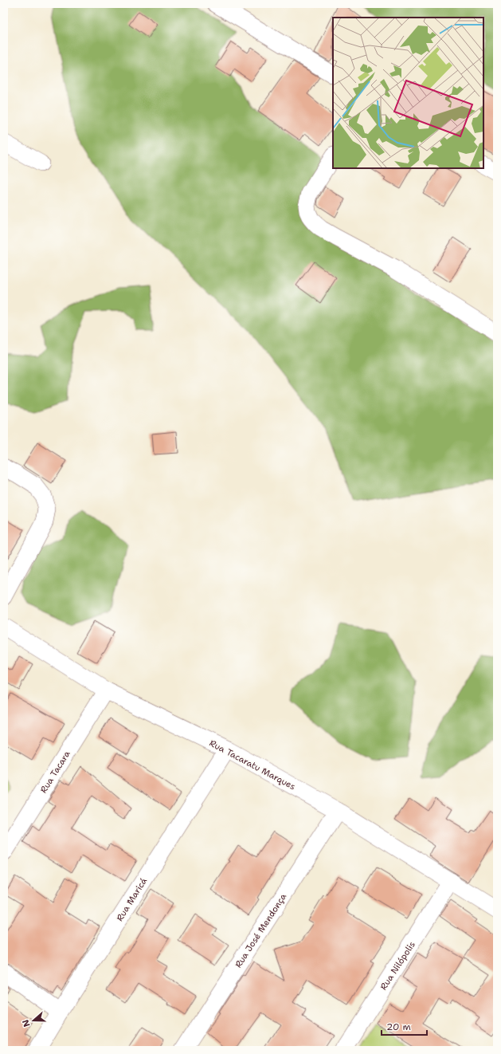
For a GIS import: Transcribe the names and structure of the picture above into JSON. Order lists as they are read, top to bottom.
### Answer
{
  "streets": {
    "street": [
      "Rua Tacaratu Marques",
      "Rua Tacara",
      "Rua Maricá",
      "Rua José Mendonça",
      "Rua Nilópolis"
    ]
  },
  "crossings": [
    ["Rua Tacaratu Marques", "Rua Tacara"],
    ["Rua Tacaratu Marques", "Rua Maricá"],
    ["Rua Tacaratu Marques", "Rua José Mendonça"],
    ["Rua Tacaratu Marques", "Rua Nilópolis"]
  ],
  "scale_bar": "20 m",
  "north": "left"
}
